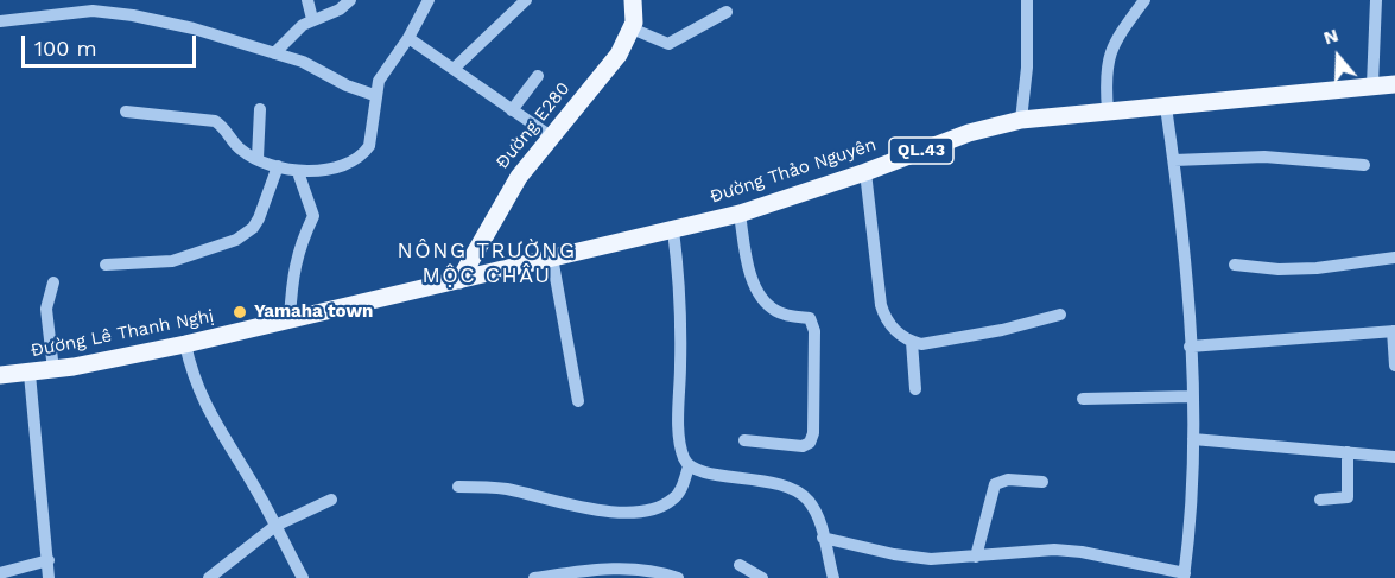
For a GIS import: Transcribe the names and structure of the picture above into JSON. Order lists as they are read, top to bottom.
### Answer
{
  "streets": {
    "main road": [
      "Đường E280",
      "QL.43",
      "Đường Thảo Nguyên",
      "Đường Lê Thanh Nghị"
    ]
  },
  "crossings": [
    ["Đường E280", "Đường Thảo Nguyên"],
    ["Đường E280", "Đường Lê Thanh Nghị"],
    ["Đường Thảo Nguyên", "Đường Lê Thanh Nghị"]
  ],
  "districts": ["NÔNG TRƯỜNG MỘC CHÂU"],
  "places": ["Yamaha town"],
  "scale_bar": "100 m",
  "north": "top"
}
